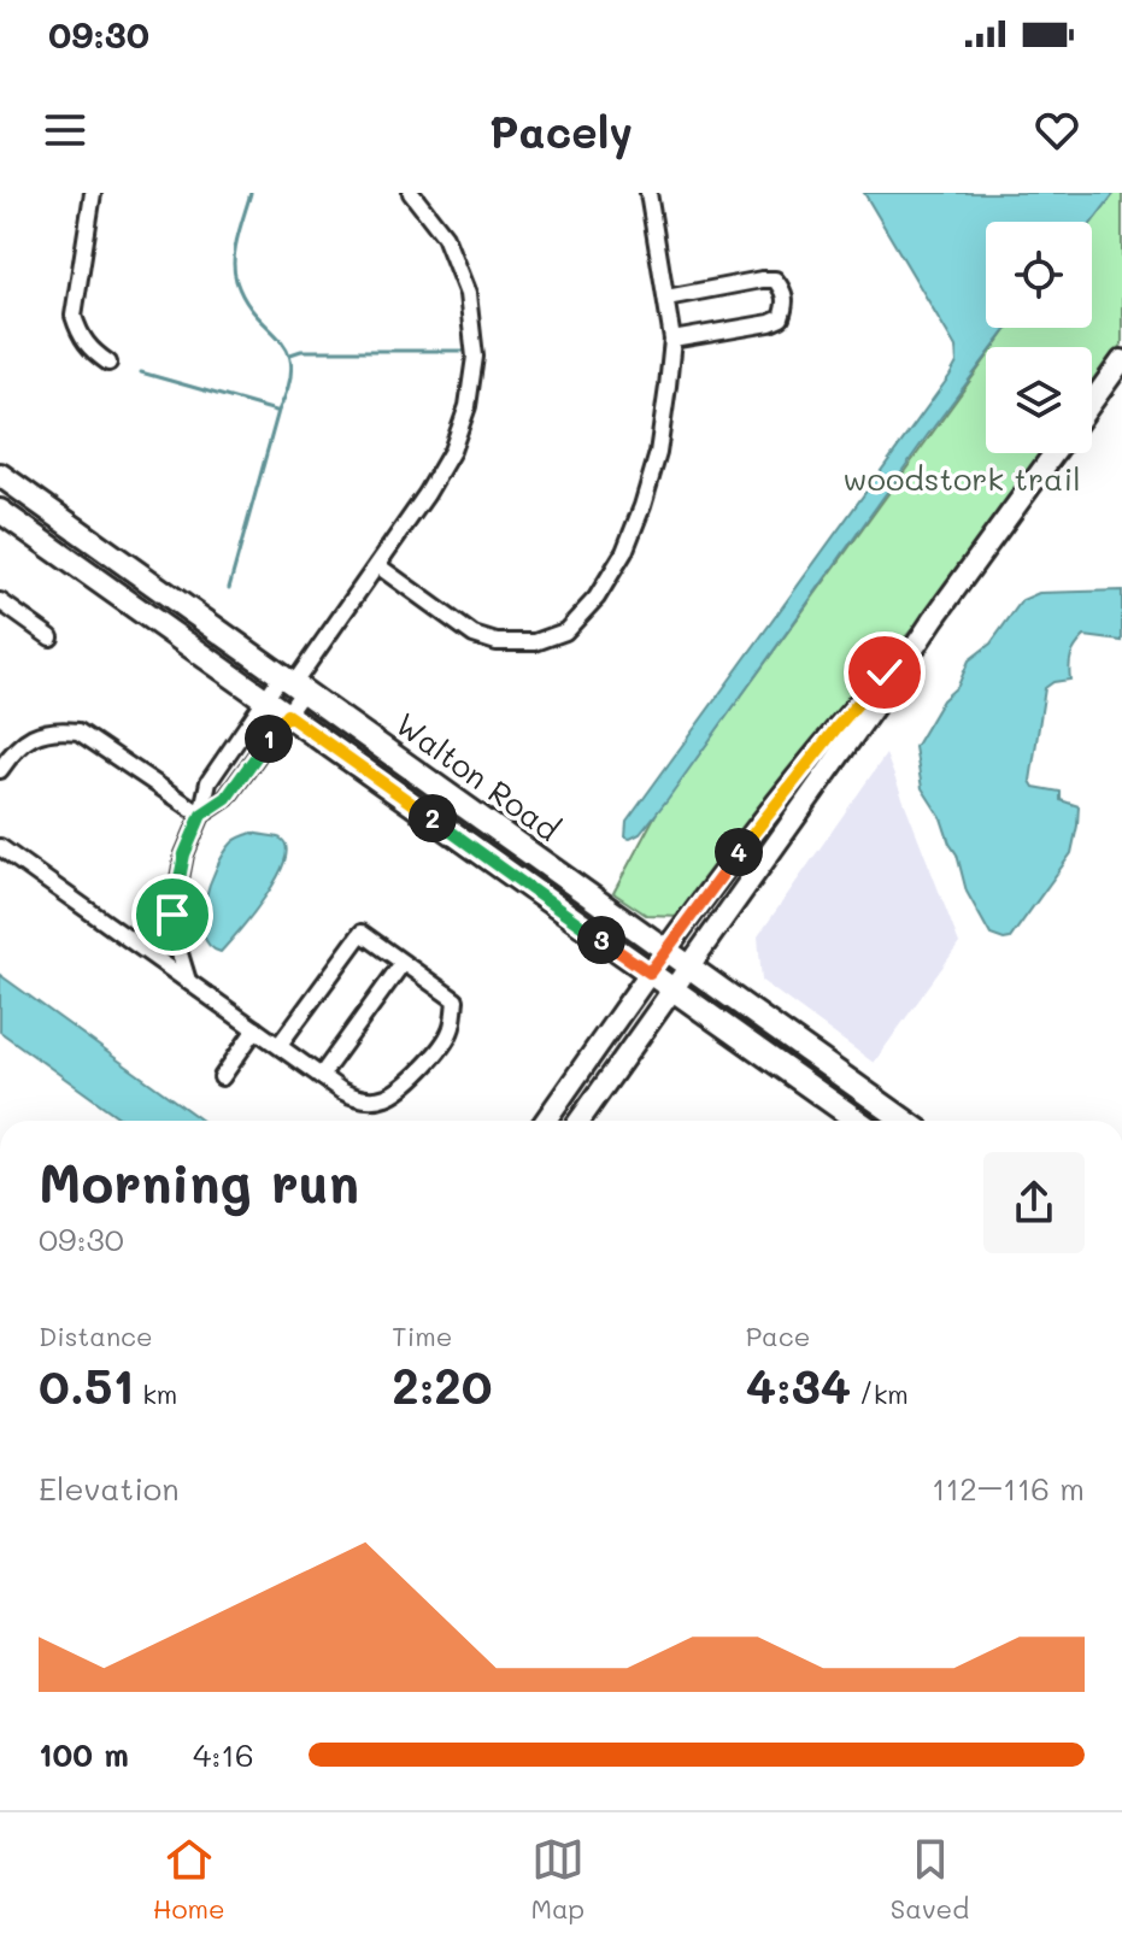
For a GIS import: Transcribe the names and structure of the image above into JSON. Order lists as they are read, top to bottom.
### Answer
{
  "streets": {
    "main road": ["Walton Road"]
  },
  "parks": ["woodstork trail"],
  "page": {
    "status": "09:30",
    "header": "Pacely",
    "pins": [
      "1",
      "2",
      "4",
      "3"
    ],
    "heading": ["Morning run", "09:30"],
    "stats": [
      ["Distance", "0.51 km"],
      ["Time", "2:20"],
      ["Pace", "4:34 /km"]
    ],
    "chart": ["Elevation", "112–116 m"],
    "list": [
      {
        "name": "100 m",
        "note": "4:16"
      }
    ],
    "tabs": ["Home", "Map", "Saved"]
  }
}
